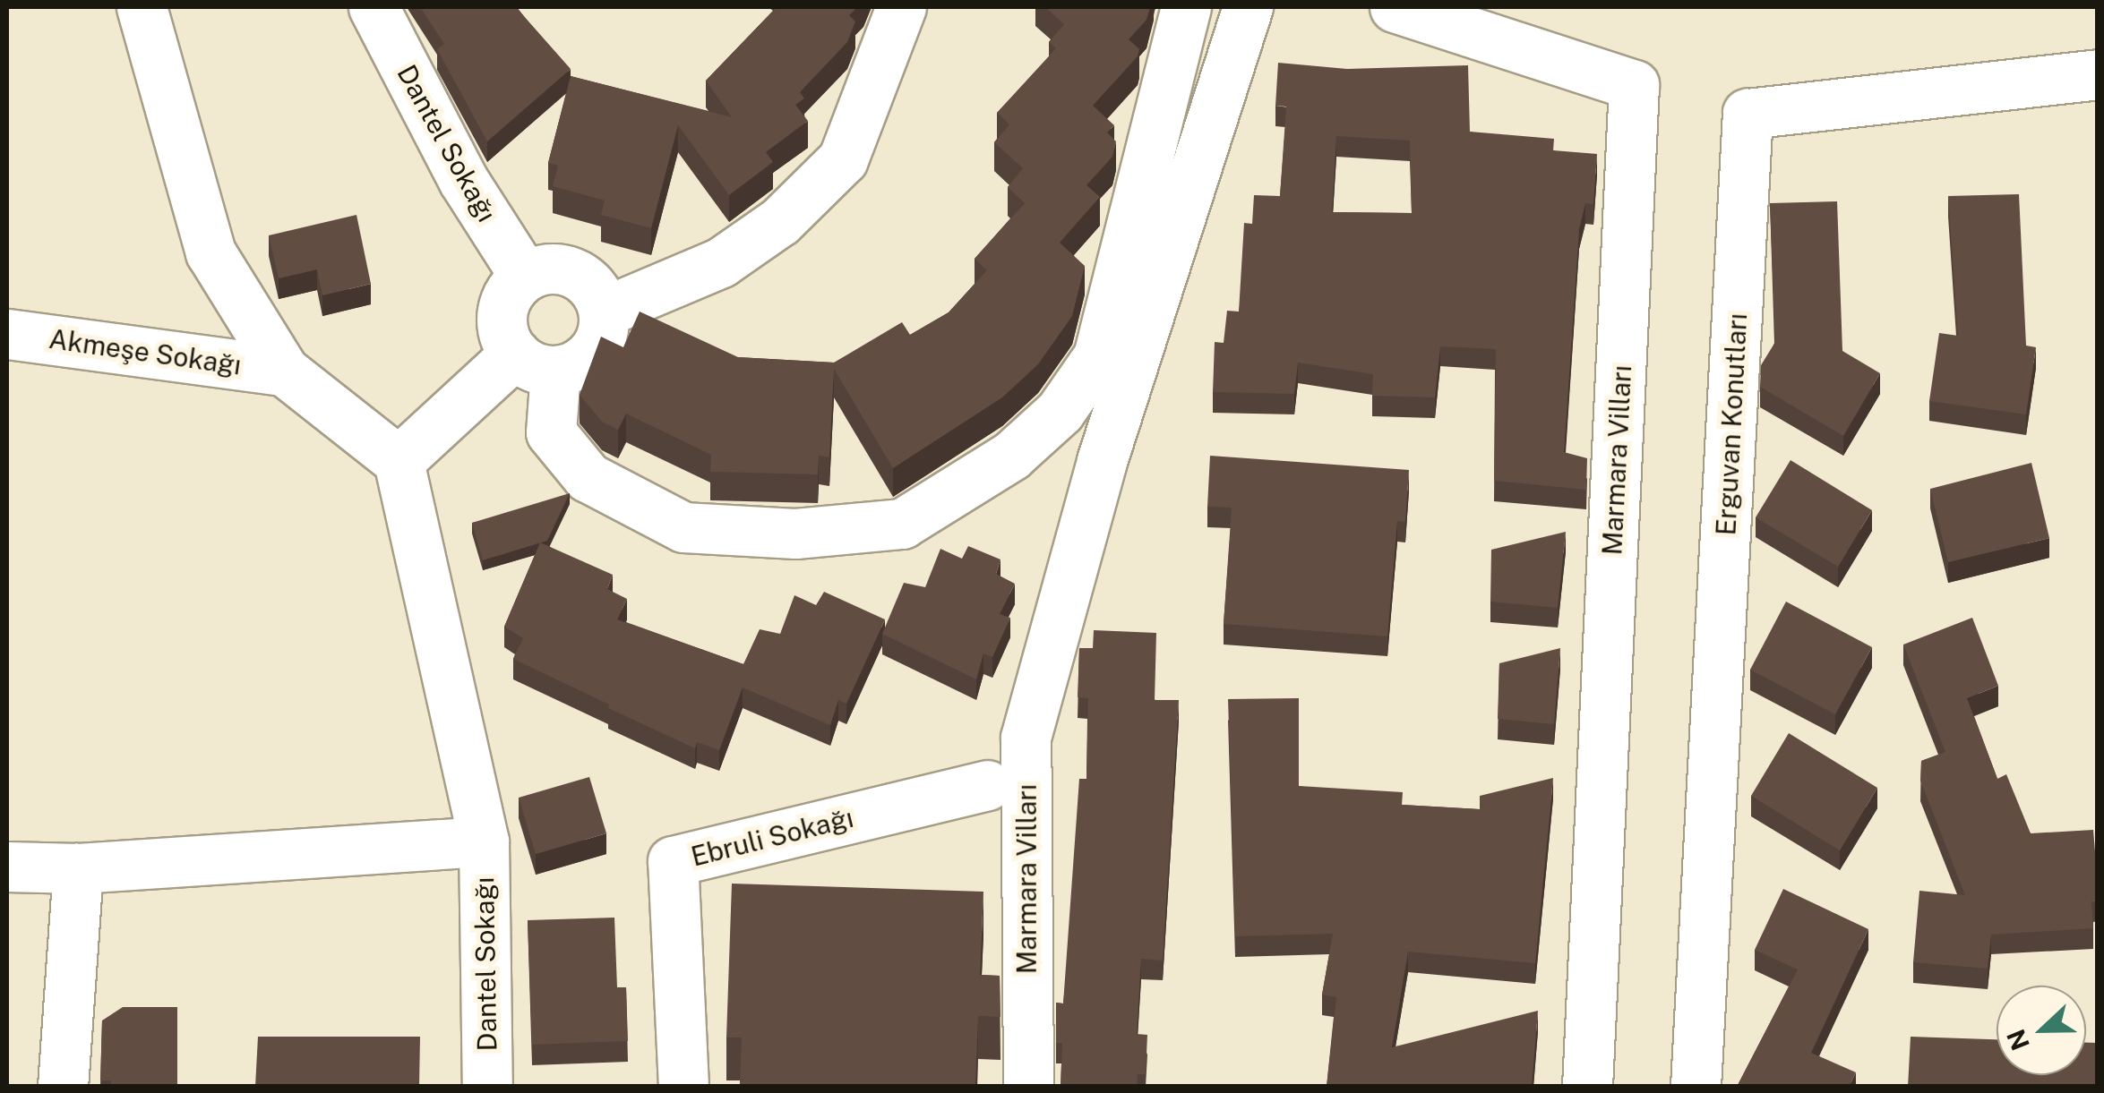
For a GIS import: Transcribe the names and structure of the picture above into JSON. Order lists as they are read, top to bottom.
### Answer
{
  "streets": {
    "street": [
      "Dantel Sokağı",
      "Akmeşe Sokağı",
      "Erguvan Konutları",
      "Marmara Vilları",
      "Ebruli Sokağı"
    ]
  },
  "north": "left"
}
